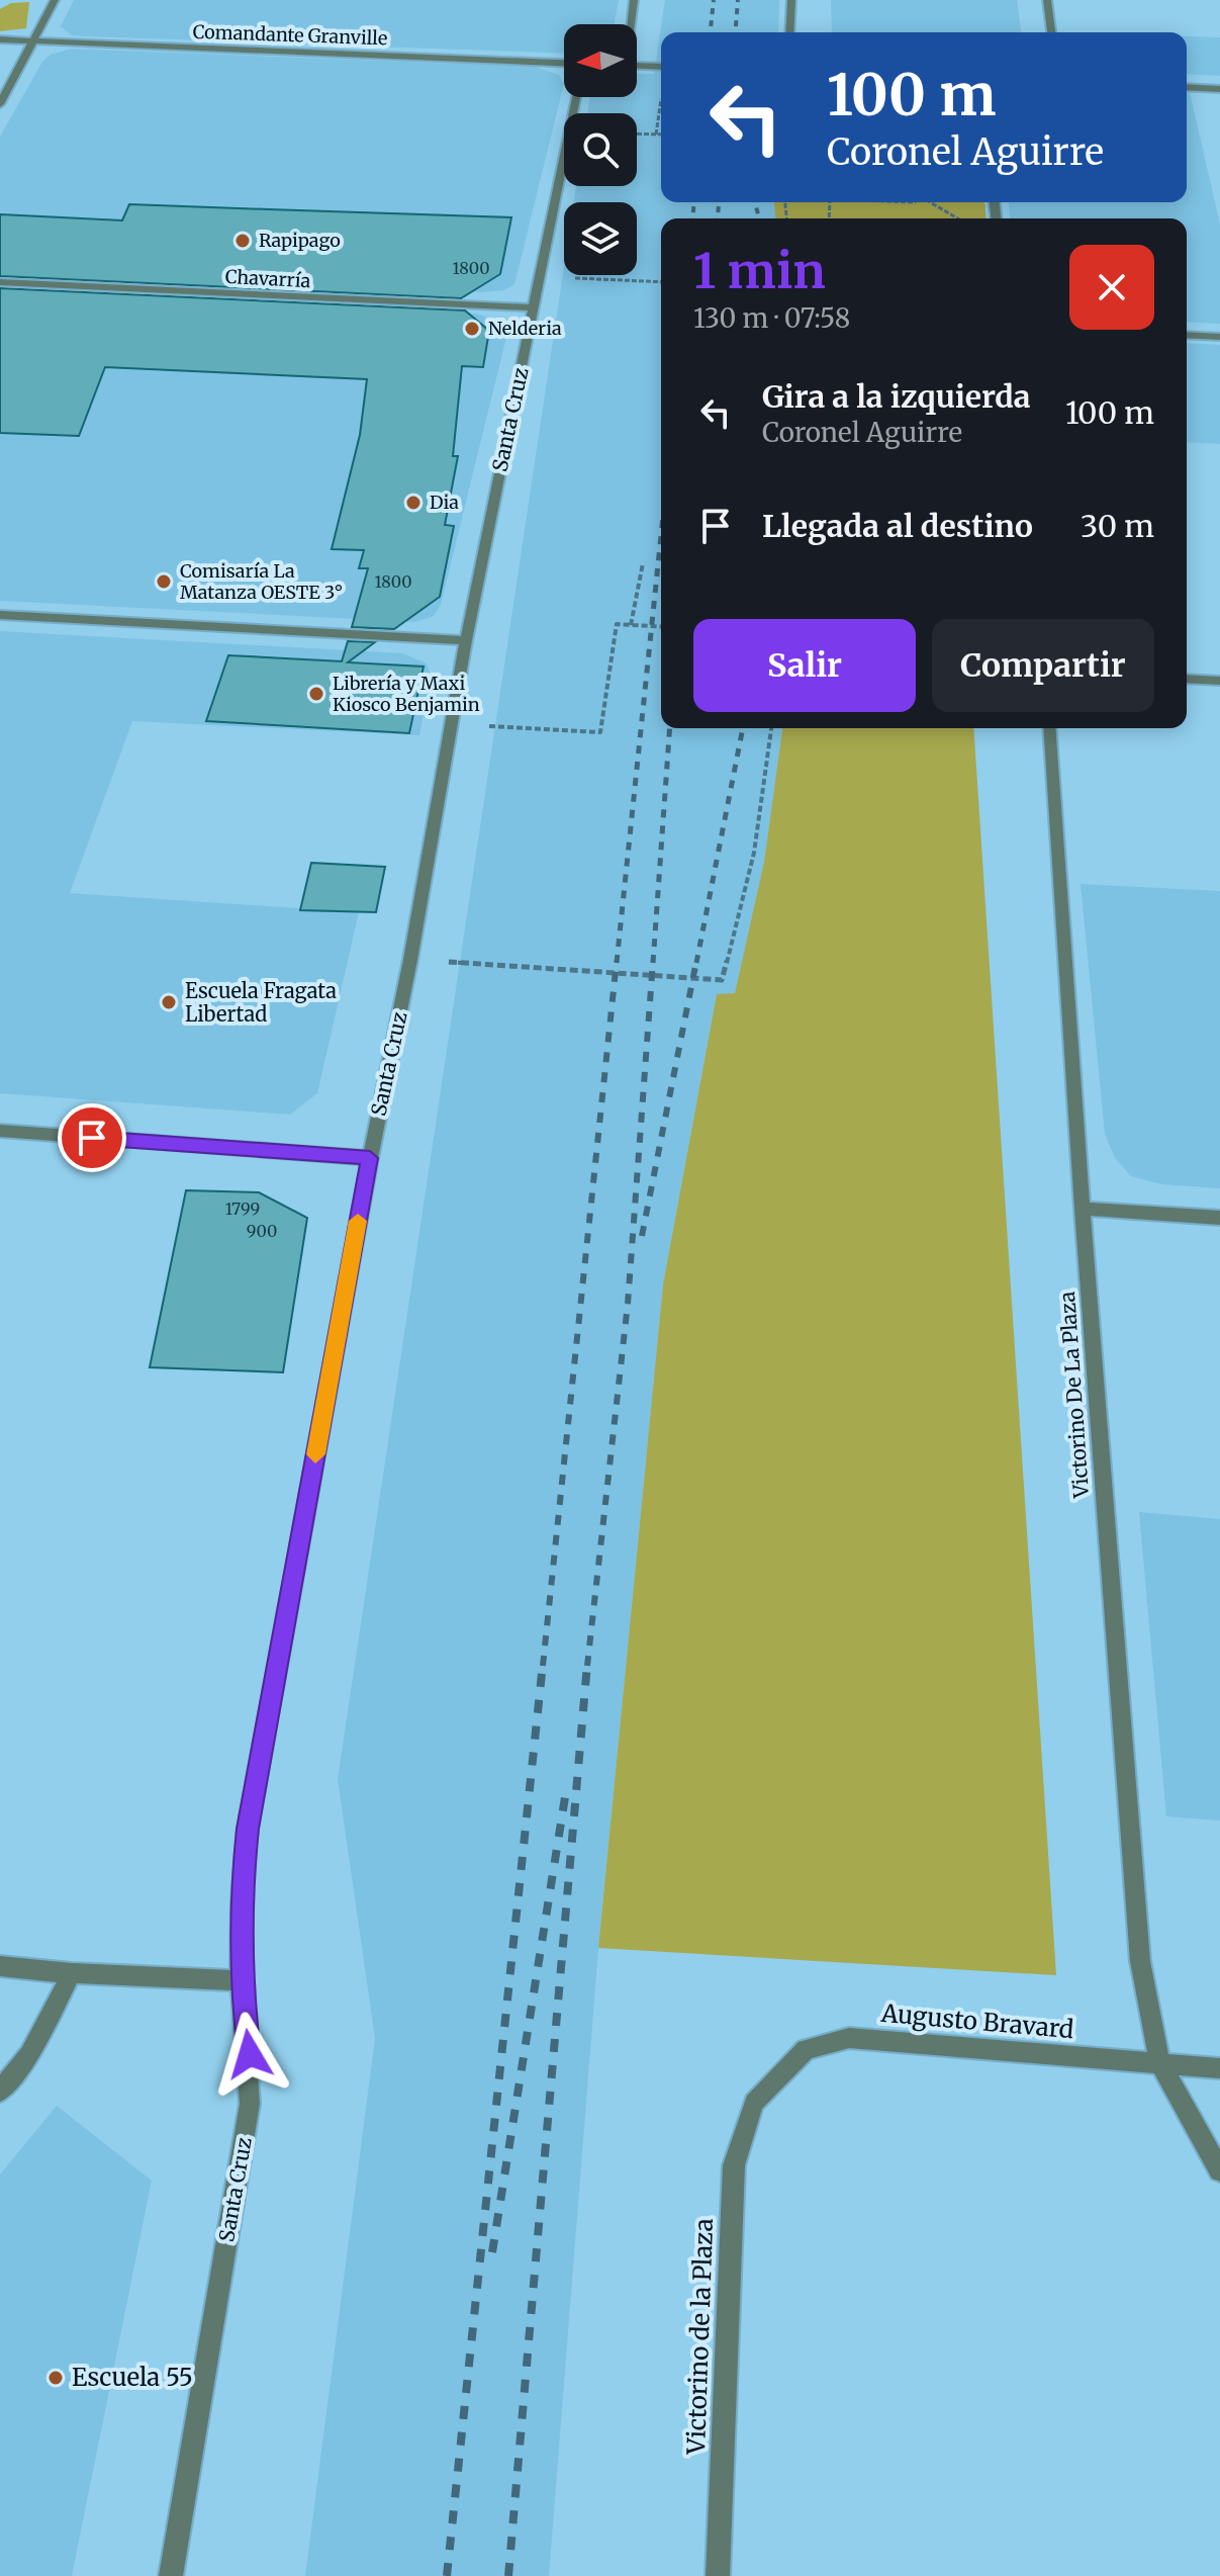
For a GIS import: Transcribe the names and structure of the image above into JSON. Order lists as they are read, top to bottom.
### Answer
{
  "streets": {
    "street": [
      "Comandante Granville",
      "Chavarría",
      "Santa Cruz",
      "Victorino De La Plaza",
      "Augusto Bravard",
      "Victorino de la Plaza"
    ]
  },
  "crossings": [
    ["Chavarría", "Santa Cruz"],
    ["Victorino De La Plaza", "Augusto Bravard"],
    ["Augusto Bravard", "Victorino de la Plaza"]
  ],
  "places": [
    "Rapipago",
    "Nelderia",
    "Dia",
    "Comisaría La Matanza OESTE 3°",
    "Librería y Maxi Kiosco Benjamin",
    "Escuela Fragata Libertad",
    "Escuela 55"
  ],
  "house_numbers": [
    "1800",
    "1800",
    "1799",
    "900"
  ],
  "north": "left",
  "page": {
    "turn": ["100 m", "Coronel Aguirre"],
    "heading": ["1 min", "130 m · 07:58"],
    "list": [
      {
        "name": "Gira a la izquierda",
        "note": "Coronel Aguirre",
        "value": "100 m"
      },
      {
        "name": "Llegada al destino",
        "value": "30 m"
      }
    ],
    "buttons": ["Salir", "Compartir"]
  }
}
